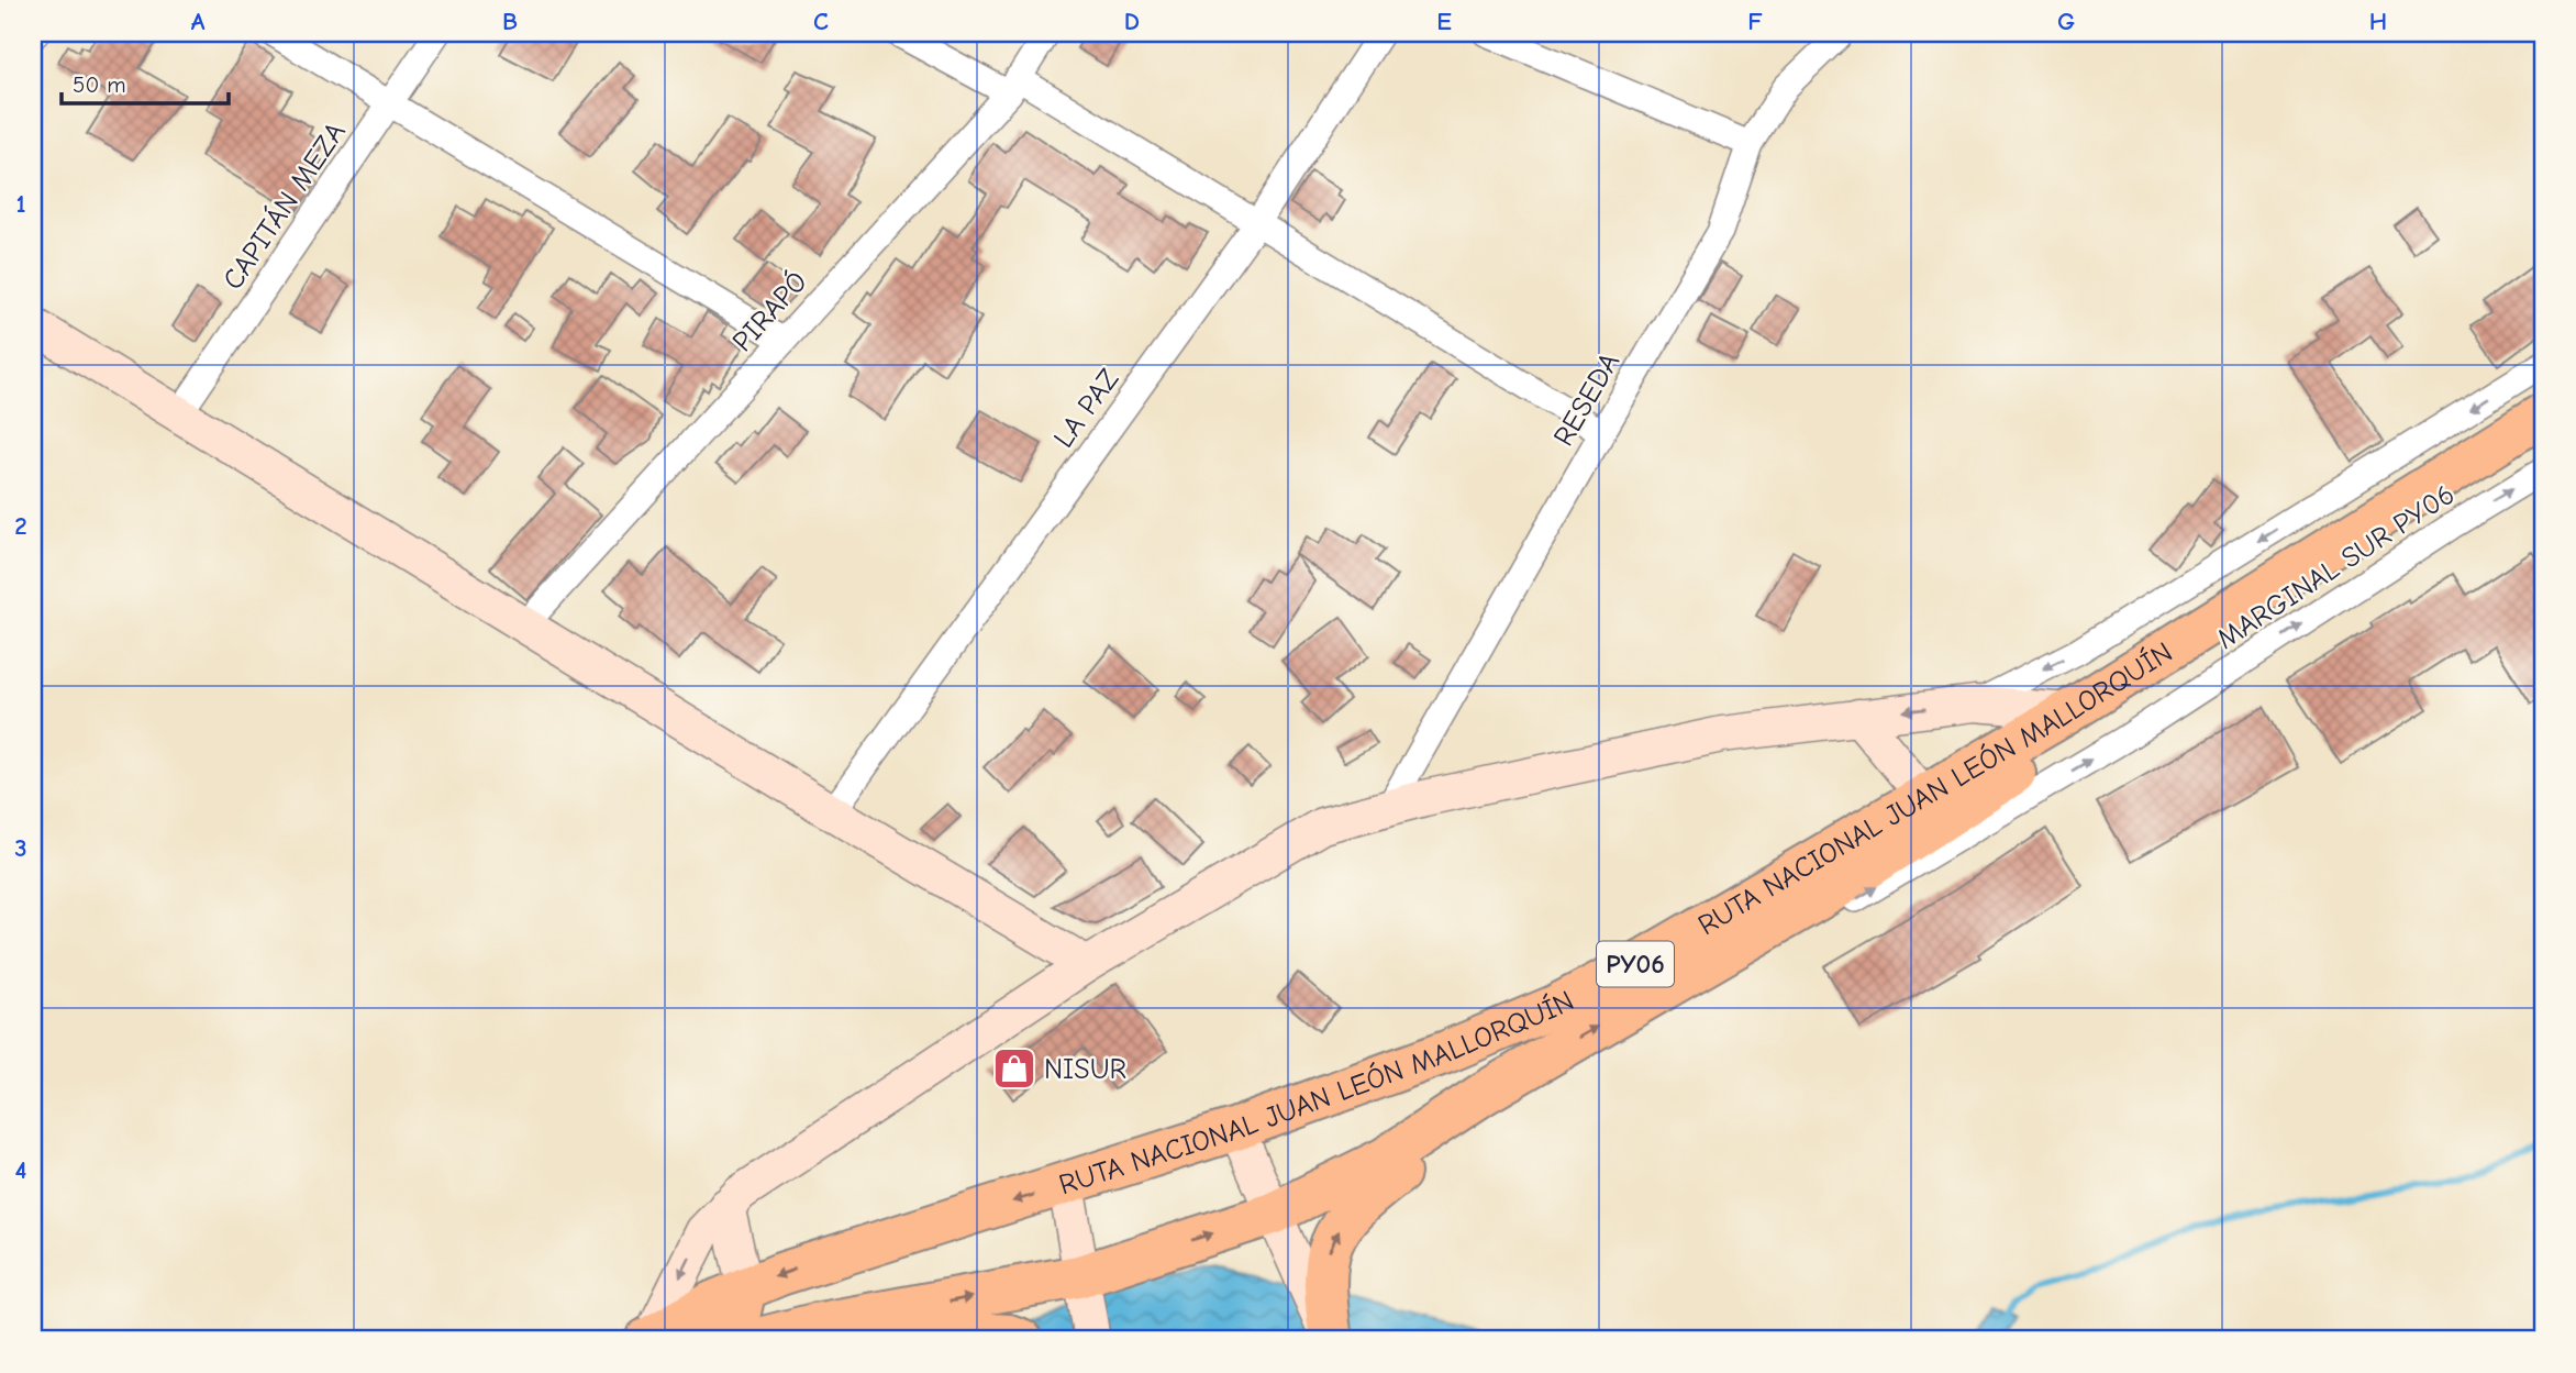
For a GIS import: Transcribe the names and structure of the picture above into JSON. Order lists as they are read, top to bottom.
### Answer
{
  "streets": {
    "highway": ["RUTA NACIONAL JUAN LEÓN MALLORQUÍN", "PY06"],
    "street": [
      "CAPITÁN MEZA",
      "PIRAPÓ",
      "RESEDA",
      "LA PAZ",
      "MARGINAL SUR PY06"
    ]
  },
  "crossings": [
    ["MARGINAL SUR PY06", "RUTA NACIONAL JUAN LEÓN MALLORQUÍN"]
  ],
  "places": {
    "shop": ["NISUR"]
  },
  "scale_bar": "50 m",
  "grid": {
    "columns": [
      "A",
      "B",
      "C",
      "D",
      "E",
      "F",
      "G",
      "H"
    ],
    "rows": [
      "1",
      "2",
      "3",
      "4"
    ]
  }
}
